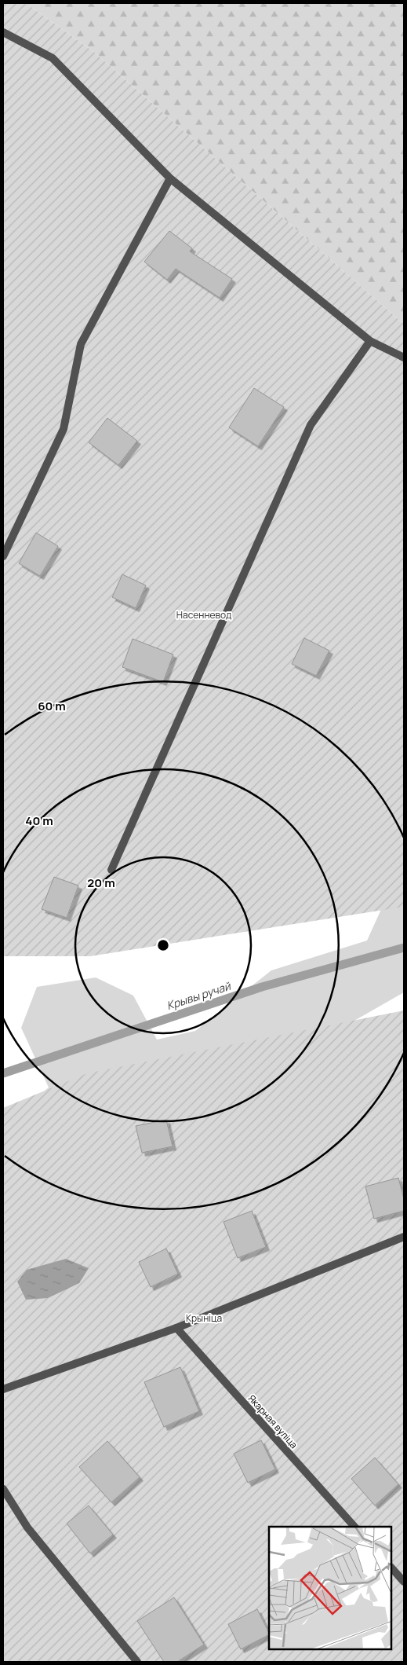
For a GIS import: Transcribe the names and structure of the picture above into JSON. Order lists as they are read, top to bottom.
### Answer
{
  "streets": {
    "street": ["Якарная вуліца"]
  },
  "water": ["Крывы ручай"],
  "parks": ["Насенневод", "Крыніца"],
  "rings": ["60 m", "40 m", "20 m"]
}
